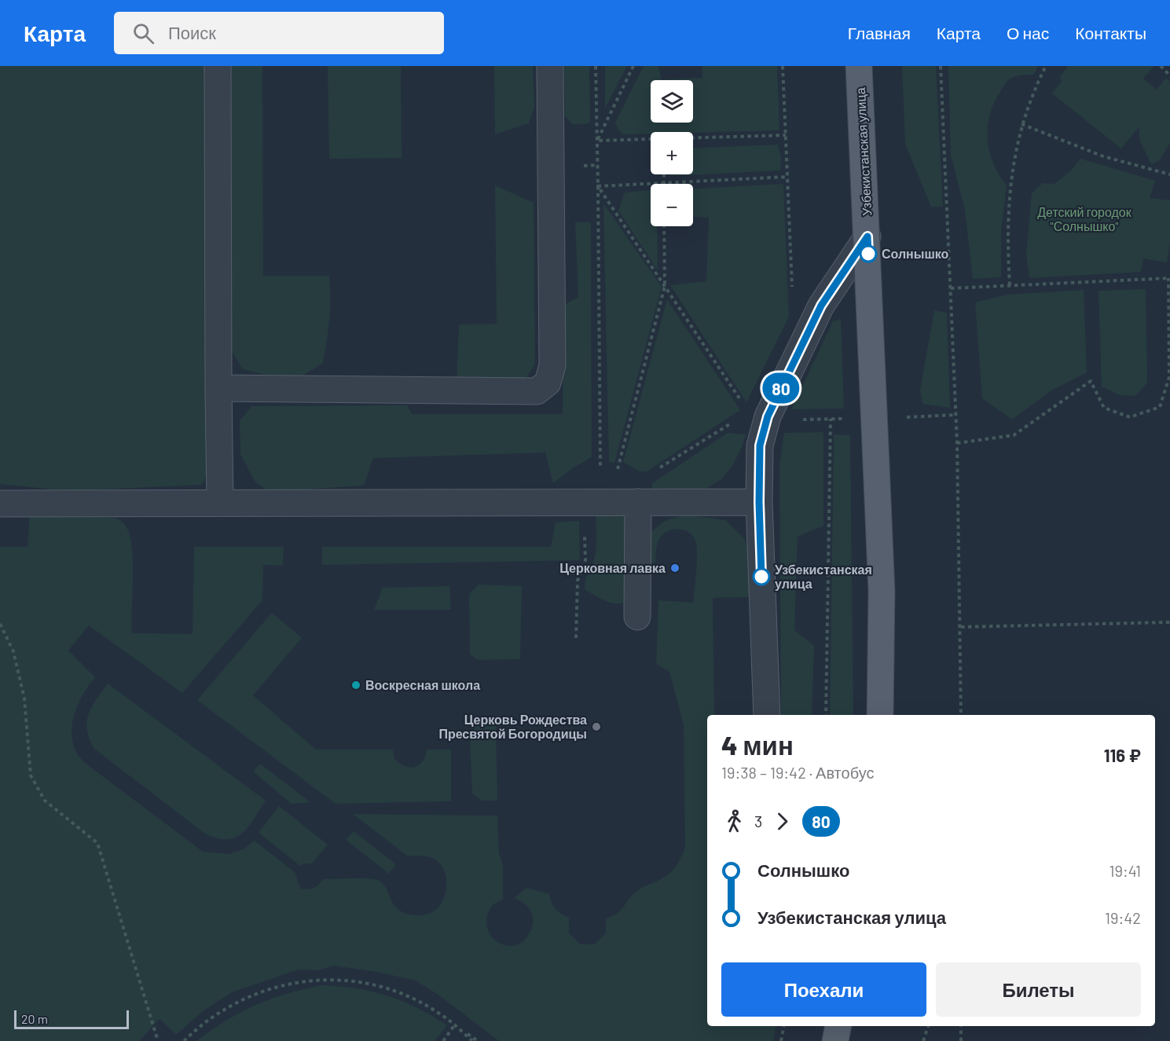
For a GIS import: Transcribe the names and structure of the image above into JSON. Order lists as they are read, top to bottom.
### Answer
{
  "streets": {
    "main road": ["Узбекистанская улица"]
  },
  "parks": ["Детский городок \"Солнышко\""],
  "places": [
    "Солнышко",
    "Церковная лавка",
    "Узбекистанская улица",
    "Воскресная школа",
    "Церковь Рождества Пресвятой Богородицы"
  ],
  "lines": ["bus line 80"],
  "scale_bar": "20 m",
  "page": {
    "header": "Карта",
    "search": "Поиск",
    "nav": [
      "Главная",
      "Карта",
      "О нас",
      "Контакты"
    ],
    "on_map": "80",
    "map_buttons": ["+", "−"],
    "heading": ["4 мин", "19:38 – 19:42 · Автобус", "116 ₽"],
    "legs": ["3", "80"],
    "list": [
      {
        "name": "Солнышко",
        "value": "19:41"
      },
      {
        "name": "Узбекистанская улица",
        "value": "19:42"
      }
    ],
    "buttons": ["Поехали", "Билеты"],
    "scale": "20 m"
  }
}
